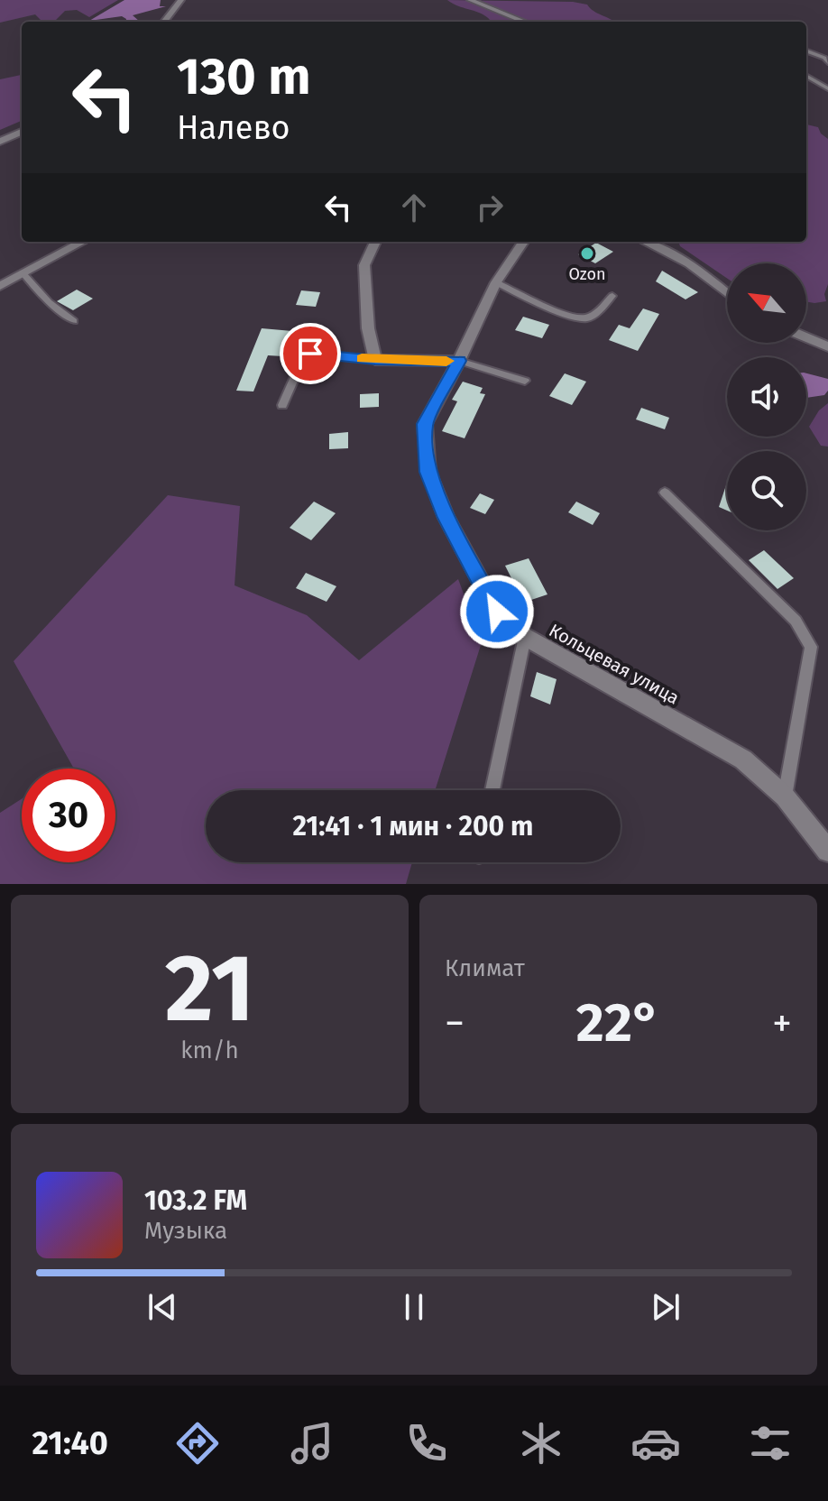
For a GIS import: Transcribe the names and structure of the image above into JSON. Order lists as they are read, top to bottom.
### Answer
{
  "streets": {
    "street": ["Кольцевая улица"]
  },
  "places": ["Ozon"],
  "north": "top left",
  "page": {
    "turn": ["130 m", "Налево"],
    "limit": "30",
    "trip": "21:41 · 1 мин · 200 m",
    "tile": [
      ["21", "km/h"],
      "Климат"
    ],
    "heat": ["−", "22°", "+"],
    "song": ["103.2 FM", "Музыка"],
    "tabs": "21:40"
  }
}
